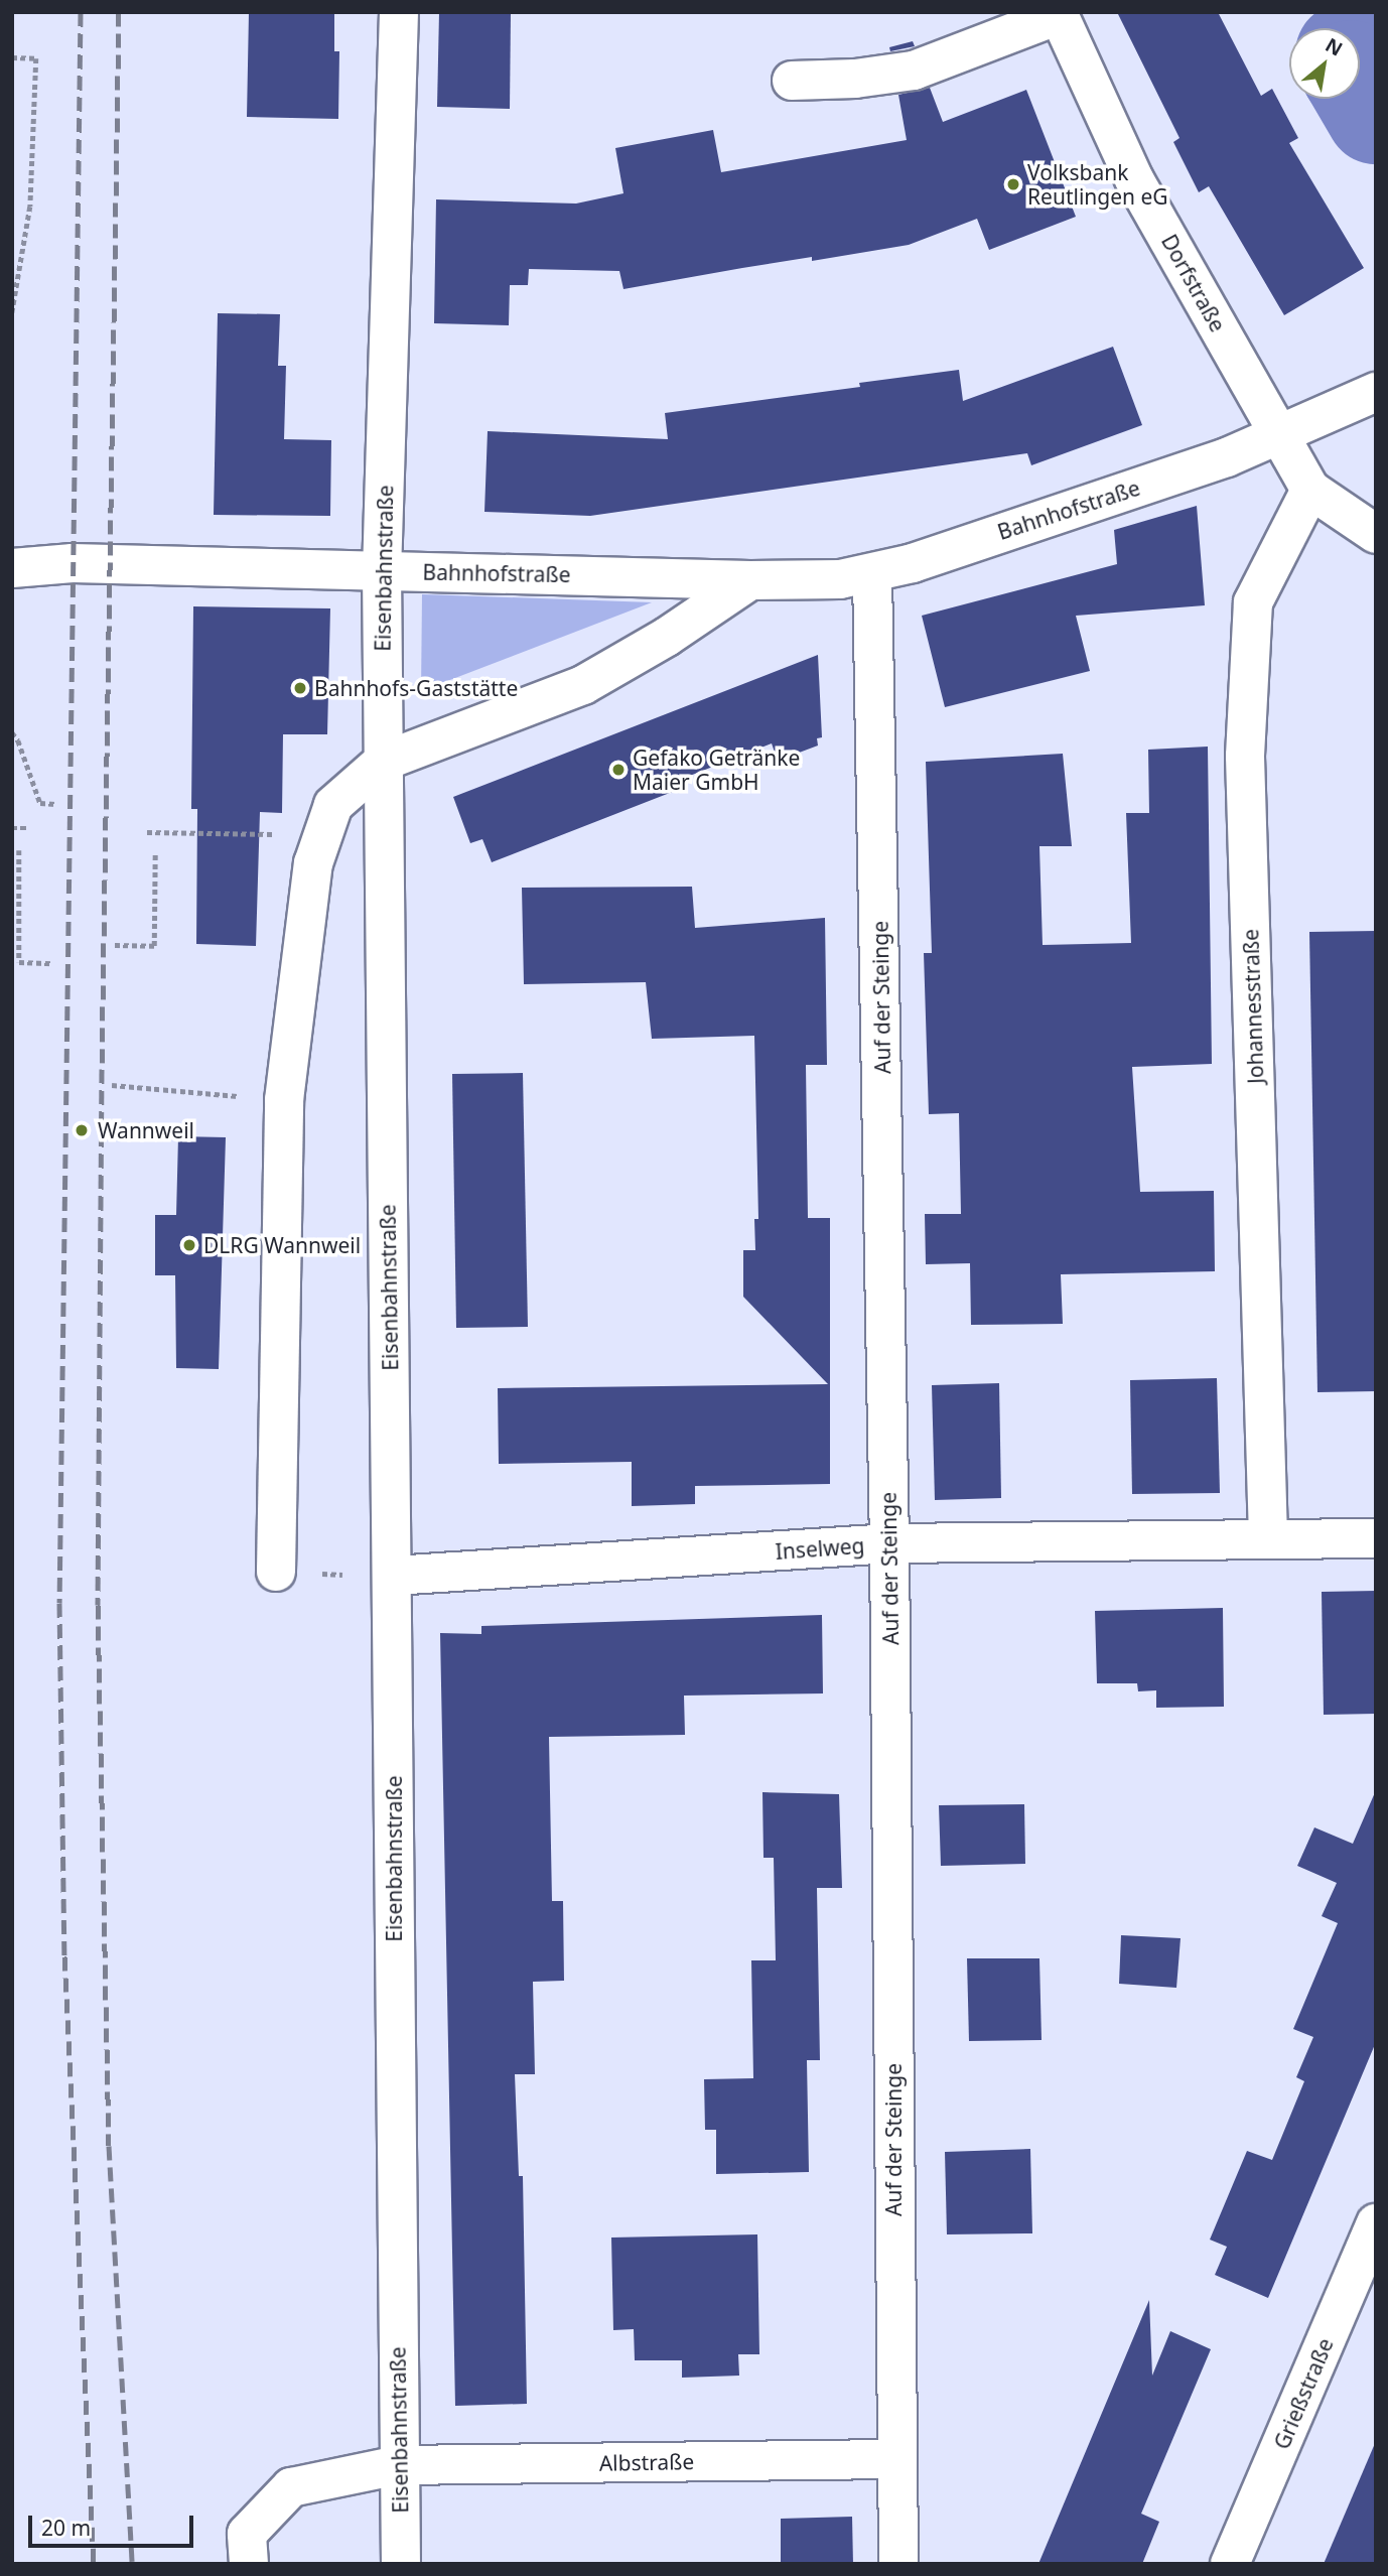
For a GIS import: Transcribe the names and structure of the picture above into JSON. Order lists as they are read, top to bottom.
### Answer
{
  "streets": {
    "street": [
      "Dorfstraße",
      "Bahnhofstraße",
      "Eisenbahnstraße",
      "Auf der Steinge",
      "Johannesstraße",
      "Inselweg",
      "Grießstraße",
      "Albstraße"
    ]
  },
  "crossings": [
    ["Dorfstraße", "Bahnhofstraße"],
    ["Bahnhofstraße", "Eisenbahnstraße"],
    ["Bahnhofstraße", "Auf der Steinge"],
    ["Eisenbahnstraße", "Inselweg"],
    ["Eisenbahnstraße", "Albstraße"],
    ["Auf der Steinge", "Inselweg"],
    ["Auf der Steinge", "Albstraße"],
    ["Johannesstraße", "Inselweg"]
  ],
  "places": [
    "Volksbank Reutlingen eG",
    "Bahnhofs-Gaststätte",
    "Gefako Getränke Maier GmbH",
    "Wannweil",
    "DLRG Wannweil"
  ],
  "scale_bar": "20 m",
  "north": "top right"
}
